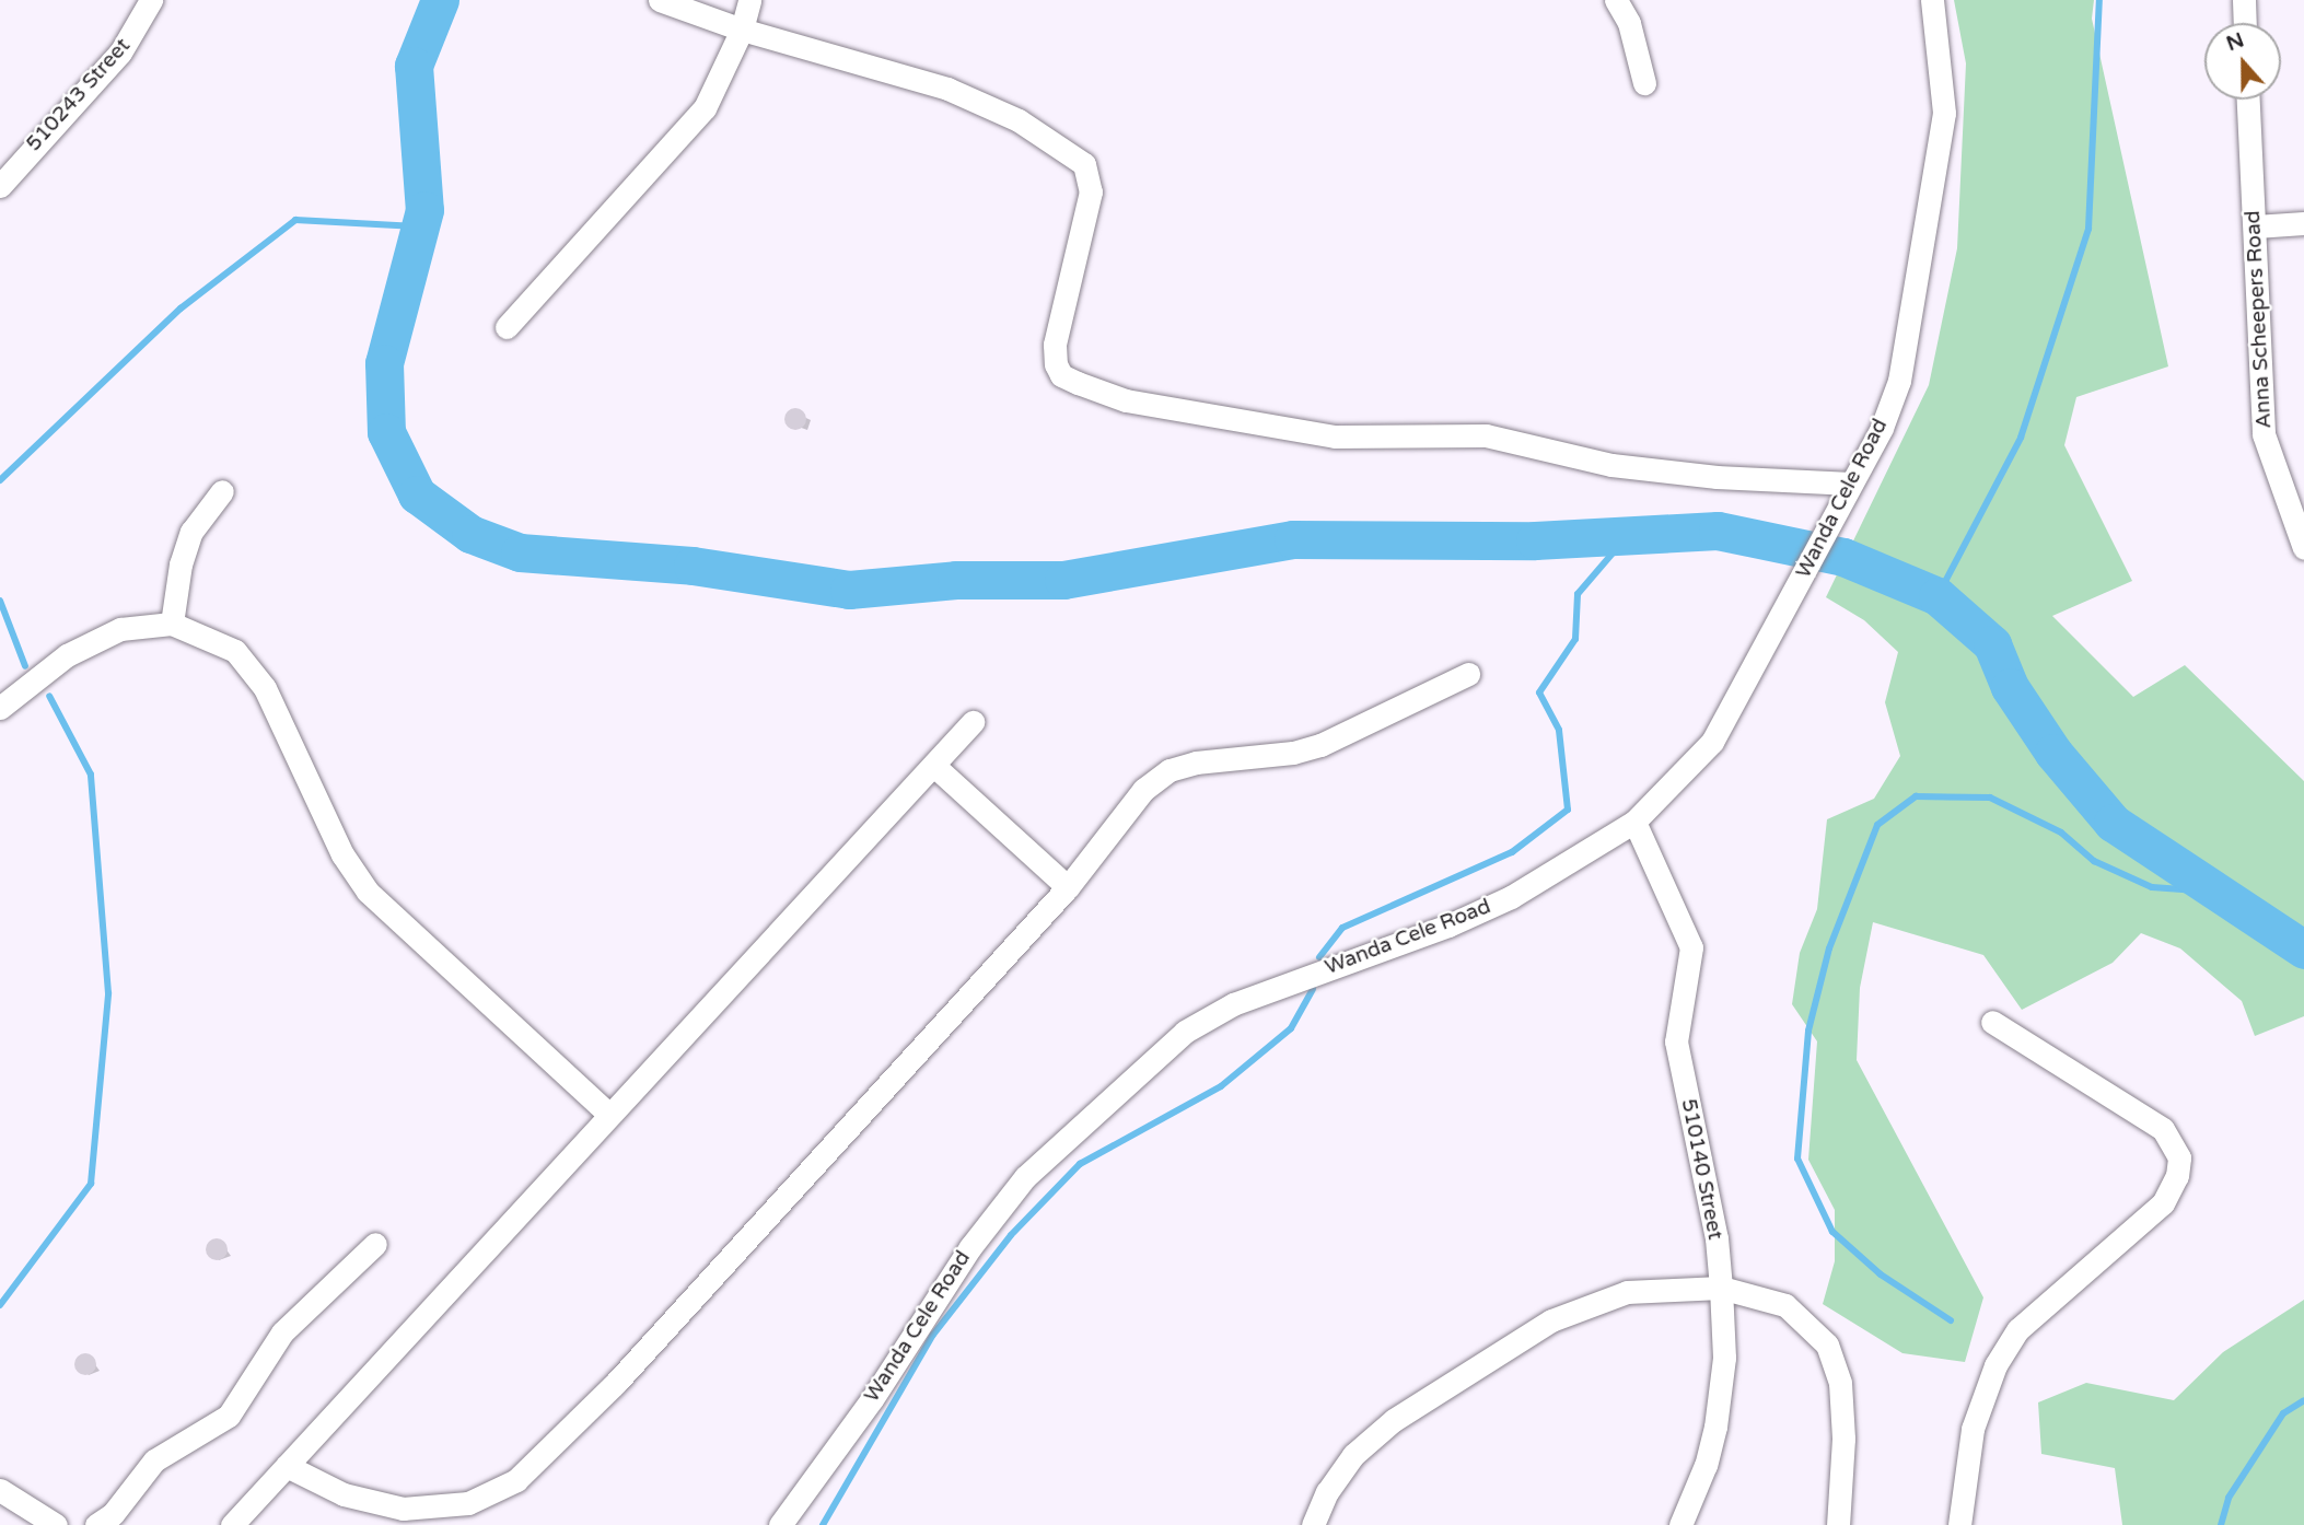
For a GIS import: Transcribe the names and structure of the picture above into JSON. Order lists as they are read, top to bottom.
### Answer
{
  "streets": {
    "street": [
      "510243 Street",
      "Anna Scheepers Road",
      "Wanda Cele Road",
      "510140 Street"
    ]
  },
  "crossings": [
    ["Wanda Cele Road", "510140 Street"]
  ],
  "north": "top"
}
